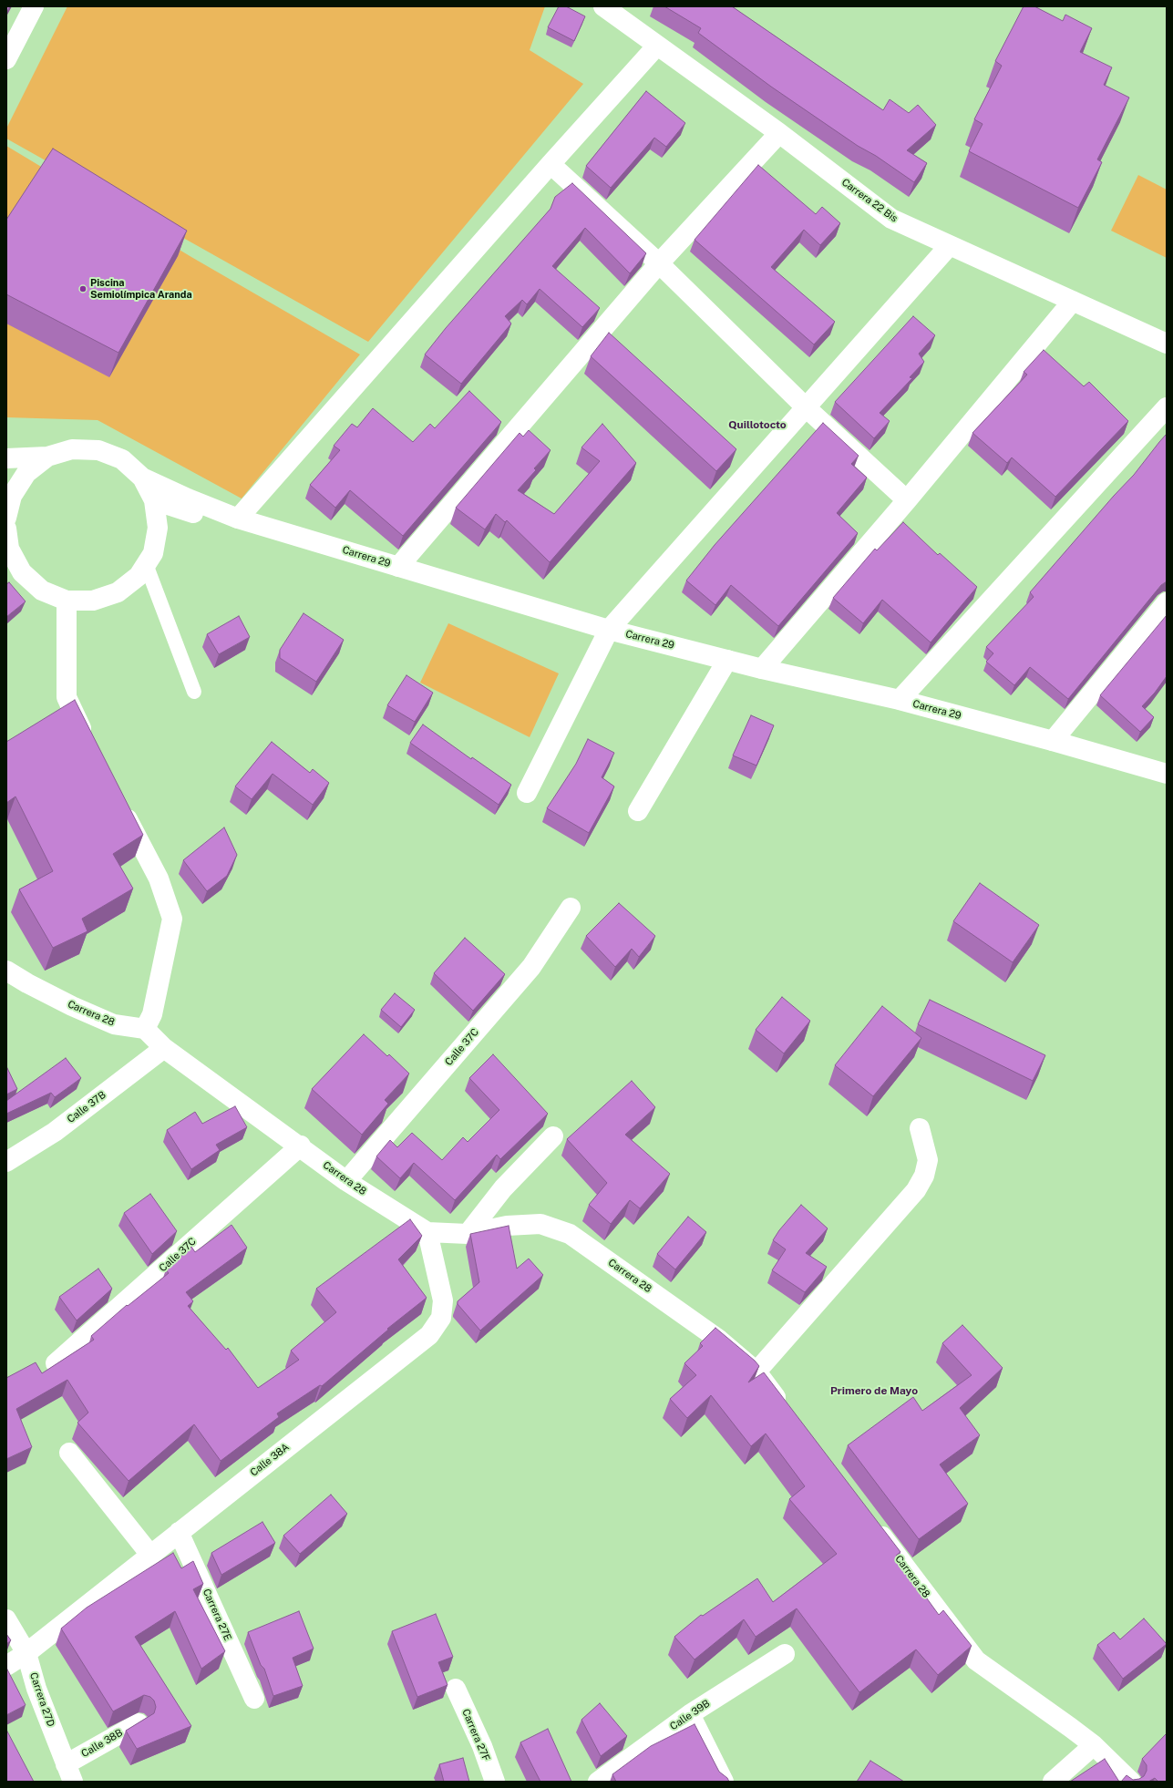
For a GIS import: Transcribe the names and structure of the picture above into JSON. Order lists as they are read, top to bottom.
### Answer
{
  "streets": {
    "street": [
      "Carrera 22 Bis",
      "Carrera 29",
      "Carrera 28",
      "Calle 37C",
      "Calle 37B",
      "Calle 38A",
      "Carrera 27E",
      "Carrera 27D",
      "Calle 39B",
      "Carrera 27F",
      "Calle 38B"
    ]
  },
  "crossings": [
    ["Carrera 28", "Calle 37C"],
    ["Carrera 28", "Calle 37B"],
    ["Carrera 28", "Calle 38A"],
    ["Calle 38A", "Carrera 27E"],
    ["Calle 38A", "Carrera 27D"],
    ["Carrera 27D", "Calle 38B"]
  ],
  "districts": ["Quillotocto", "Primero de Mayo"],
  "places": ["Piscina Semiolímpica Aranda"]
}
